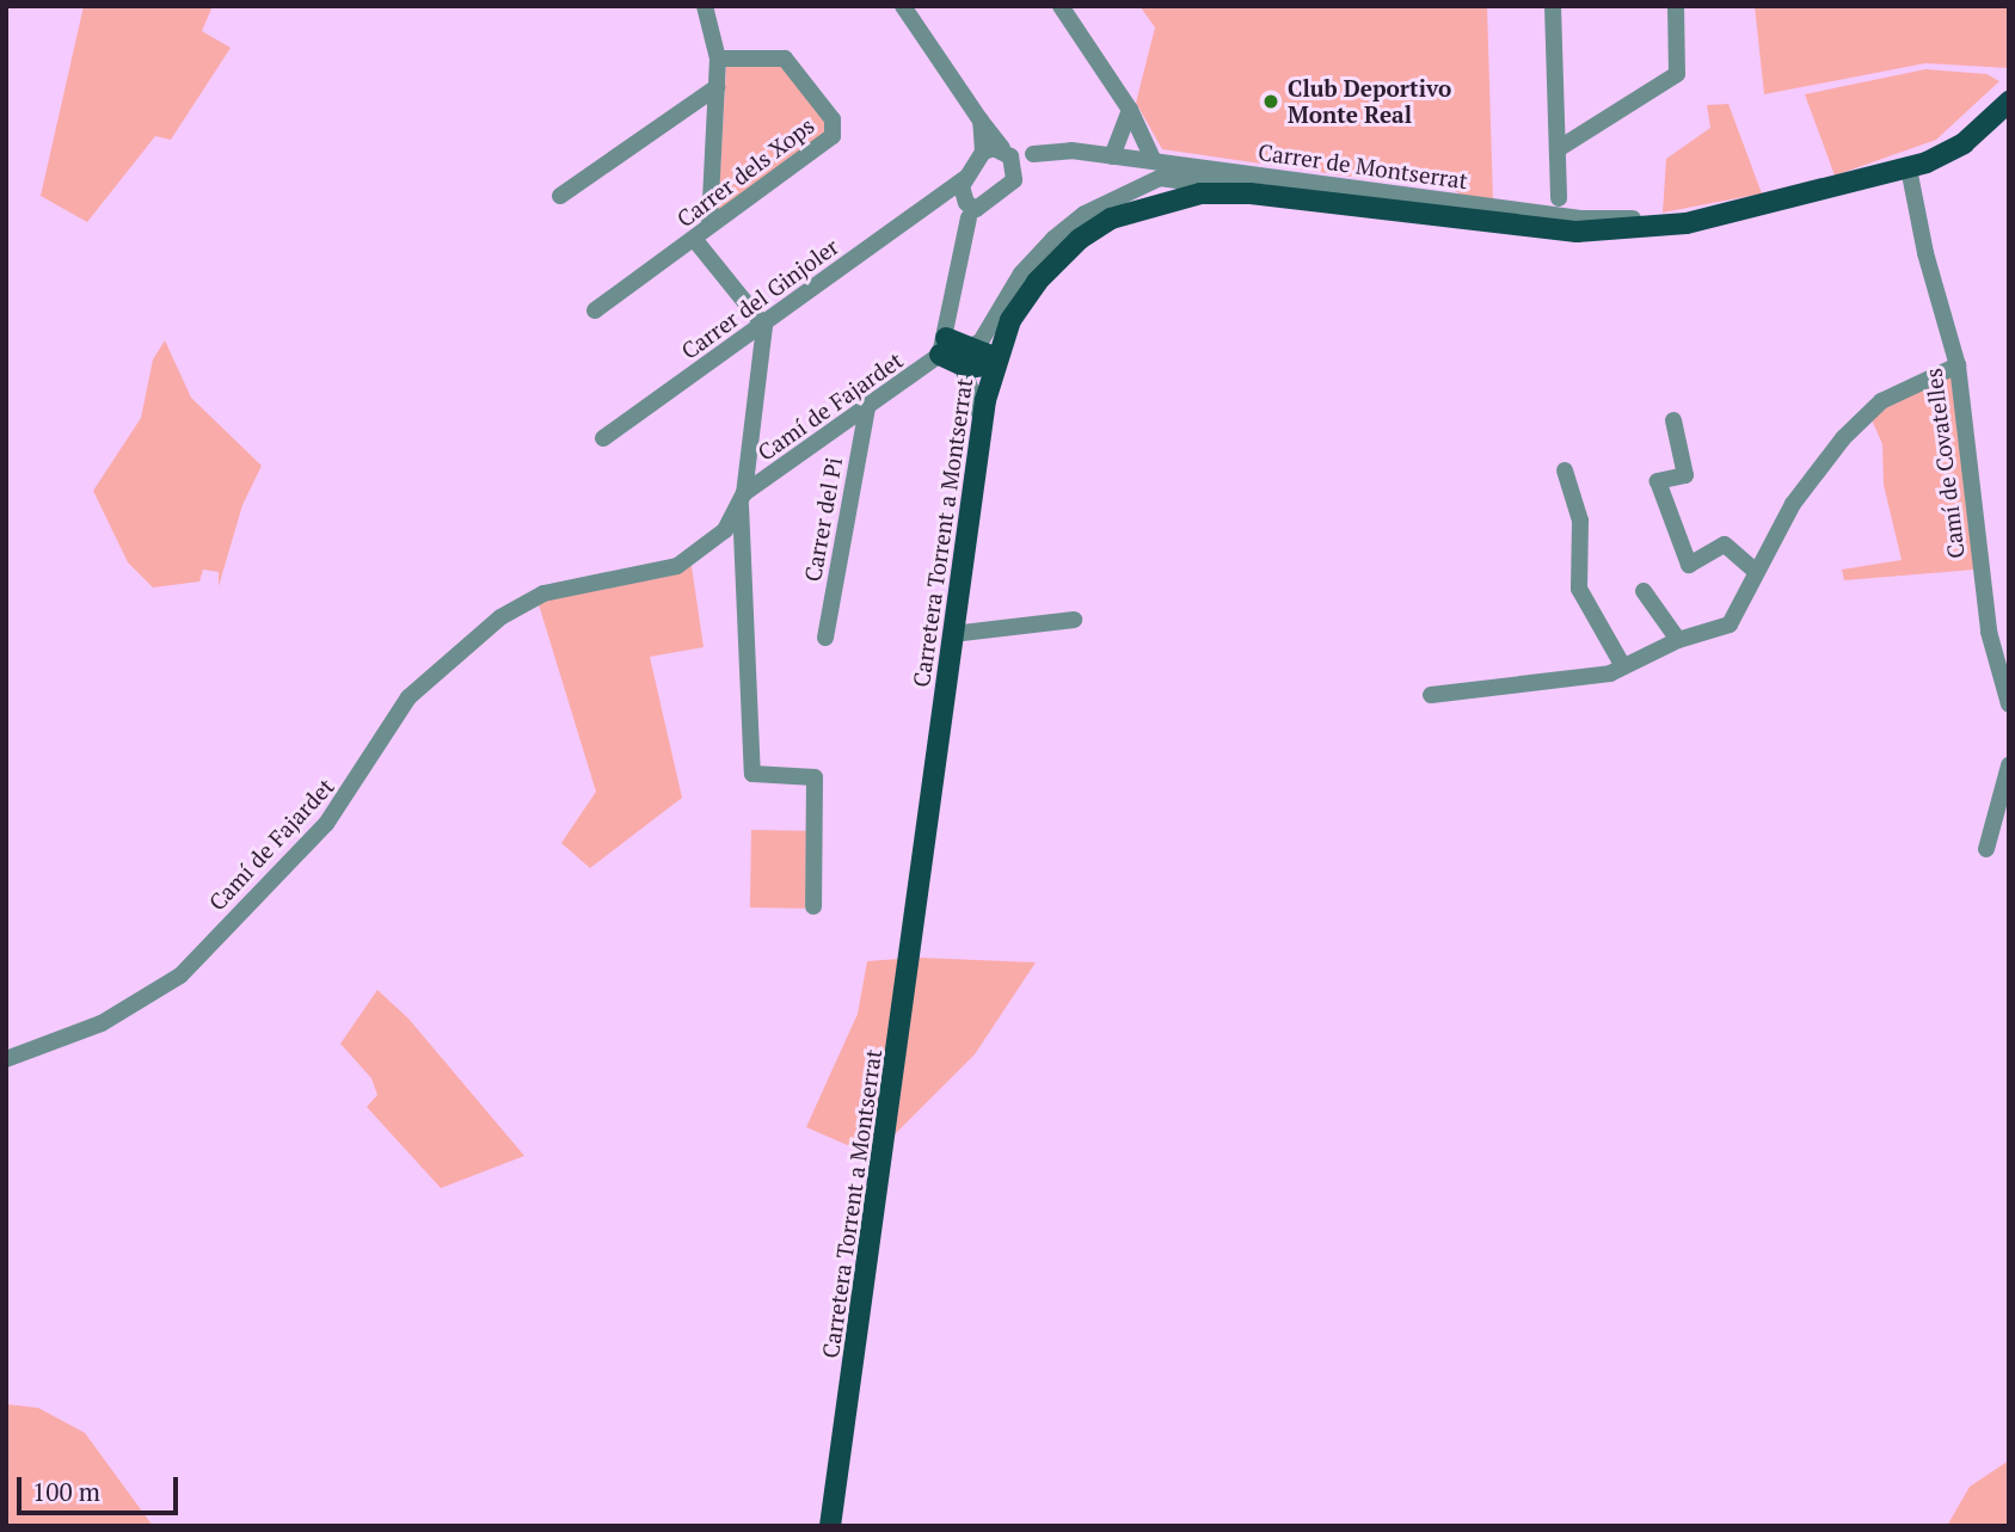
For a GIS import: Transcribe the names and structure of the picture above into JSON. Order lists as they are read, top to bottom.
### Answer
{
  "streets": {
    "main road": ["Carretera Torrent a Montserrat"],
    "street": [
      "Carrer de Montserrat",
      "Carrer dels Xops",
      "Carrer del Ginjoler",
      "Camí de Fajardet",
      "Camí de Covatelles",
      "Carrer del Pi"
    ]
  },
  "crossings": [
    ["Carrer de Montserrat", "Carrer del Ginjoler"],
    ["Carrer de Montserrat", "Carretera Torrent a Montserrat"],
    ["Camí de Fajardet", "Carrer del Pi"],
    ["Camí de Covatelles", "Carretera Torrent a Montserrat"]
  ],
  "places": ["Club Deportivo Monte Real"],
  "scale_bar": "100 m"
}
